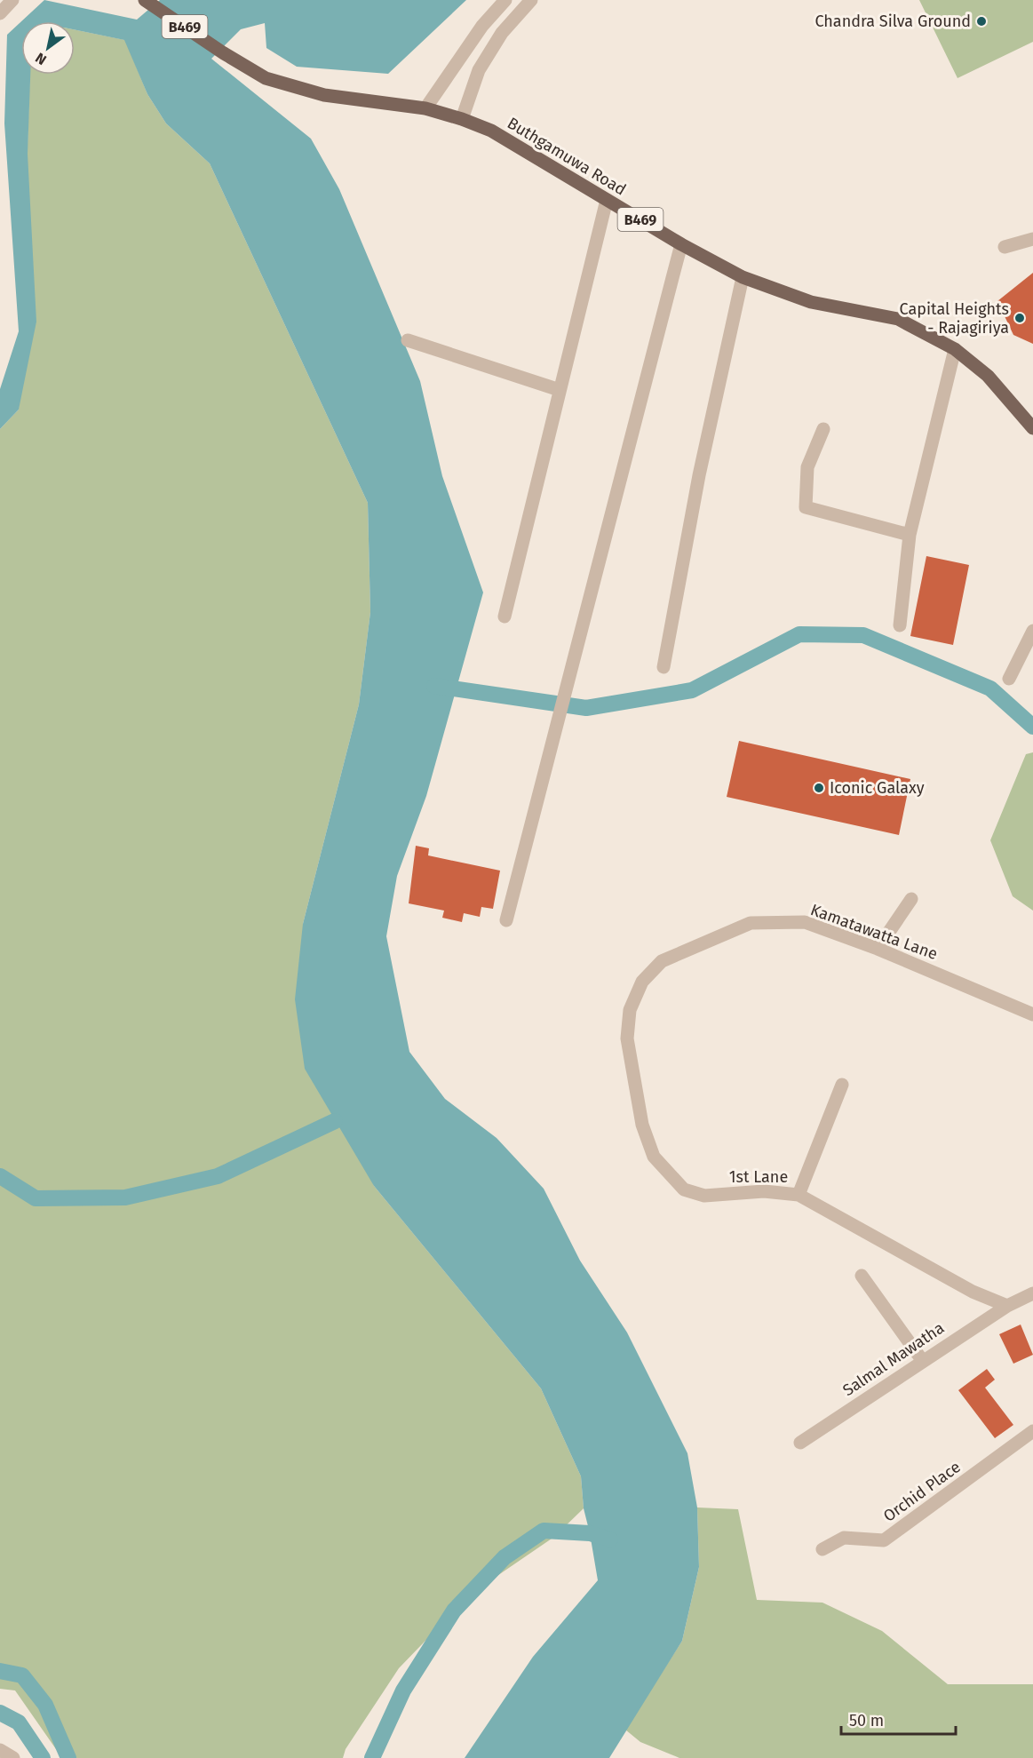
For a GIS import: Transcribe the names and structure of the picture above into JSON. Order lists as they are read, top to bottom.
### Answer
{
  "streets": {
    "main road": ["B469", "Buthgamuwa Road"],
    "street": [
      "Kamatawatta Lane",
      "1st Lane",
      "Salmal Mawatha",
      "Orchid Place"
    ]
  },
  "crossings": [
    ["Kamatawatta Lane", "1st Lane"],
    ["1st Lane", "Salmal Mawatha"]
  ],
  "places": ["Chandra Silva Ground", "Capital Heights - Rajagiriya", "Iconic Galaxy"],
  "scale_bar": "50 m",
  "north": "bottom left"
}
